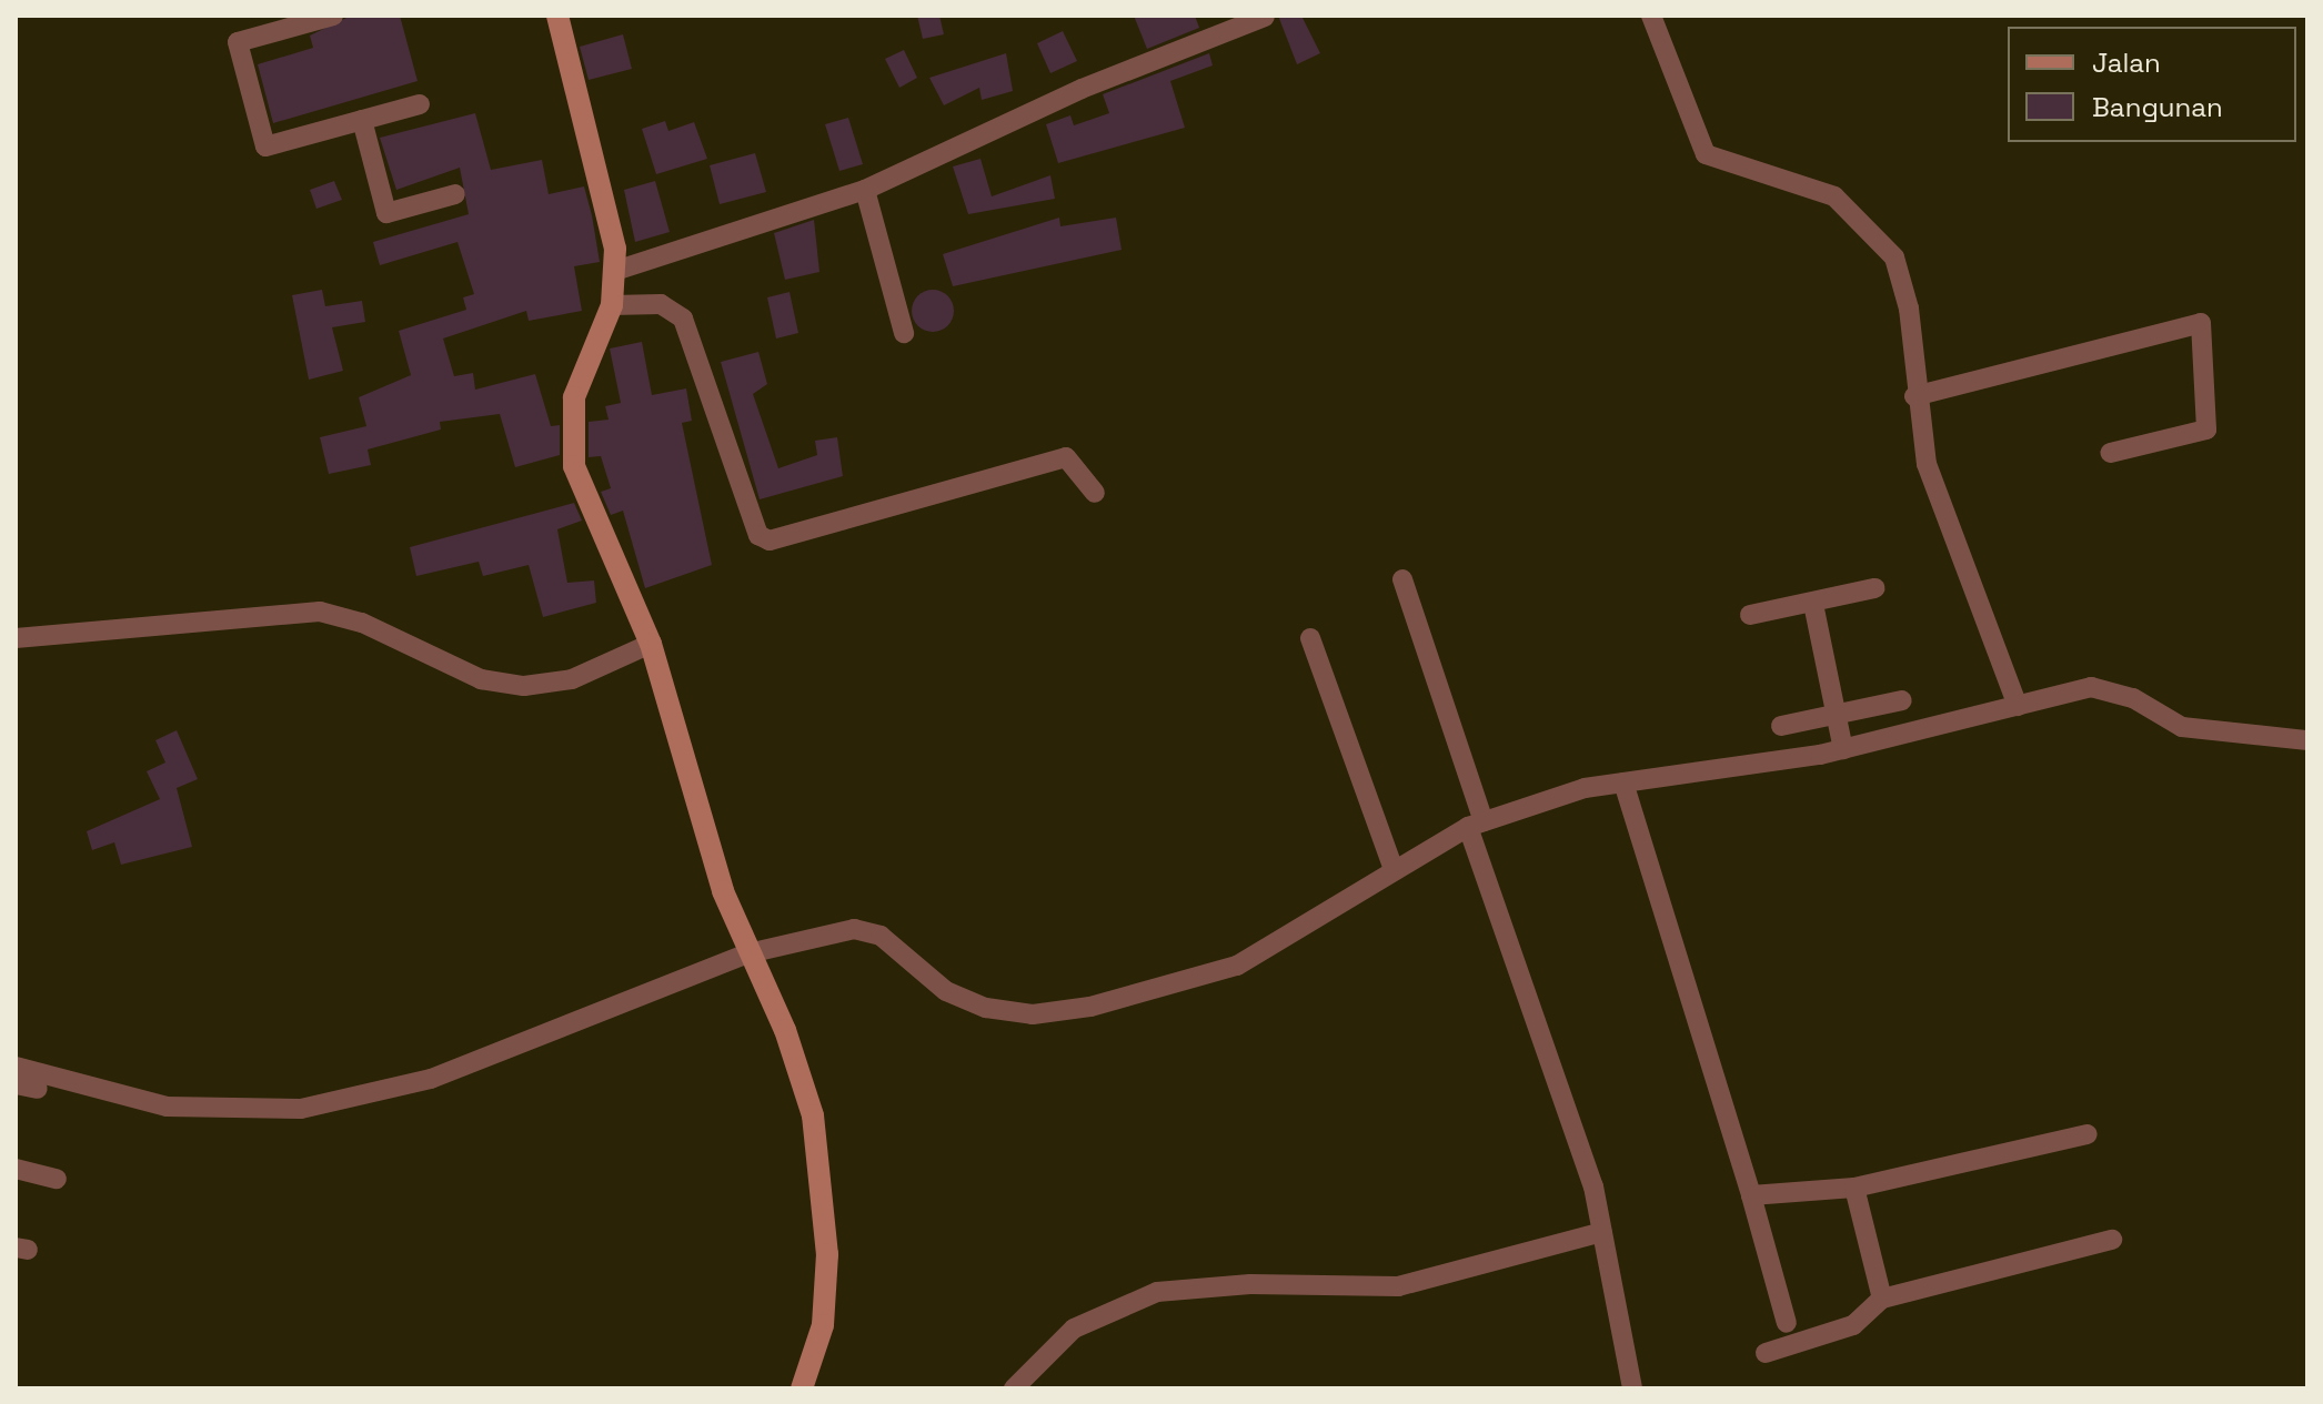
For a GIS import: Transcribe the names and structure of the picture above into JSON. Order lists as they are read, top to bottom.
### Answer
{
  "legend": ["Jalan", "Bangunan"]
}
